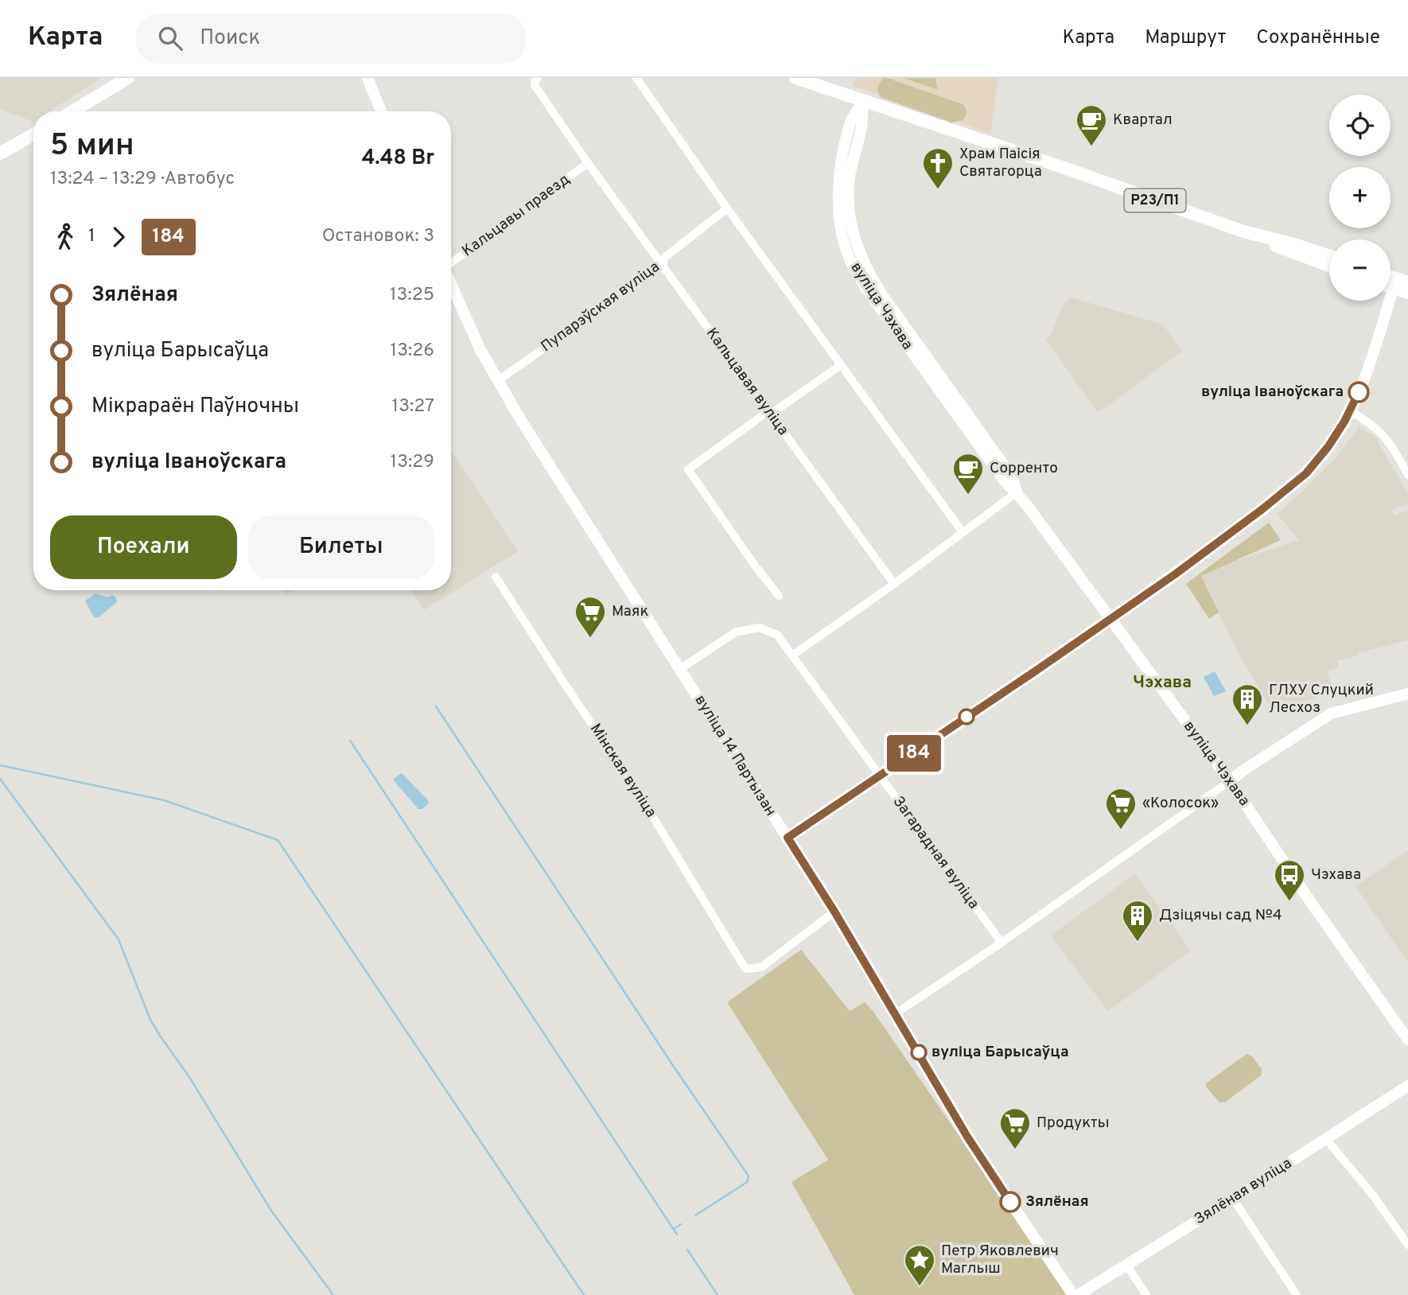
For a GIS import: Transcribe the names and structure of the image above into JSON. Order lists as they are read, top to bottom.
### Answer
{
  "streets": {
    "main road": [
      "Р23/П1",
      "вуліца Чэхава",
      "вуліца 14 Партызан",
      "Зялёная вуліца"
    ],
    "street": [
      "Кальцавы праезд",
      "Пупарэўская вуліца",
      "Кальцавая вуліца",
      "Мінская вуліца",
      "Загарадная вуліца"
    ]
  },
  "crossings": [
    ["Р23/П1", "вуліца Чэхава"],
    ["Кальцавы праезд", "Кальцавая вуліца"],
    ["Пупарэўская вуліца", "Кальцавая вуліца"],
    ["Пупарэўская вуліца", "вуліца 14 Партызан"],
    ["вуліца 14 Партызан", "Мінская вуліца"],
    ["вуліца 14 Партызан", "Загарадная вуліца"]
  ],
  "districts": ["Чэхава"],
  "places": {
    "cafe": ["Квартал", "Сорренто"],
    "church": ["Храм Паісія Святагорца"],
    "other": ["вуліца Іваноўскага", "вуліца Барысаўца", "Зялёная"],
    "supermarket": ["Маяк", "«Колосок»", "Продукты"],
    "building": ["ГЛХУ Слуцкий Лесхоз", "Дзіцячы сад №4"],
    "bus stop": ["Чэхава"],
    "place": ["Петр Яковлевич Маглыш"]
  },
  "lines": ["bus line 184"],
  "page": {
    "header": "Карта",
    "search": "Поиск",
    "nav": ["Карта", "Маршрут", "Сохранённые"],
    "on_map": "184",
    "map_buttons": ["+", "−"],
    "heading": ["5 мин", "13:24 – 13:29 · Автобус", "4.48 Br"],
    "legs": ["1", "184", "Остановок: 3"],
    "list": [
      {
        "name": "Зялёная",
        "value": "13:25"
      },
      {
        "name": "вуліца Барысаўца",
        "value": "13:26"
      },
      {
        "name": "Мікрараён Паўночны",
        "value": "13:27"
      },
      {
        "name": "вуліца Іваноўскага",
        "value": "13:29"
      }
    ],
    "buttons": ["Поехали", "Билеты"]
  }
}
